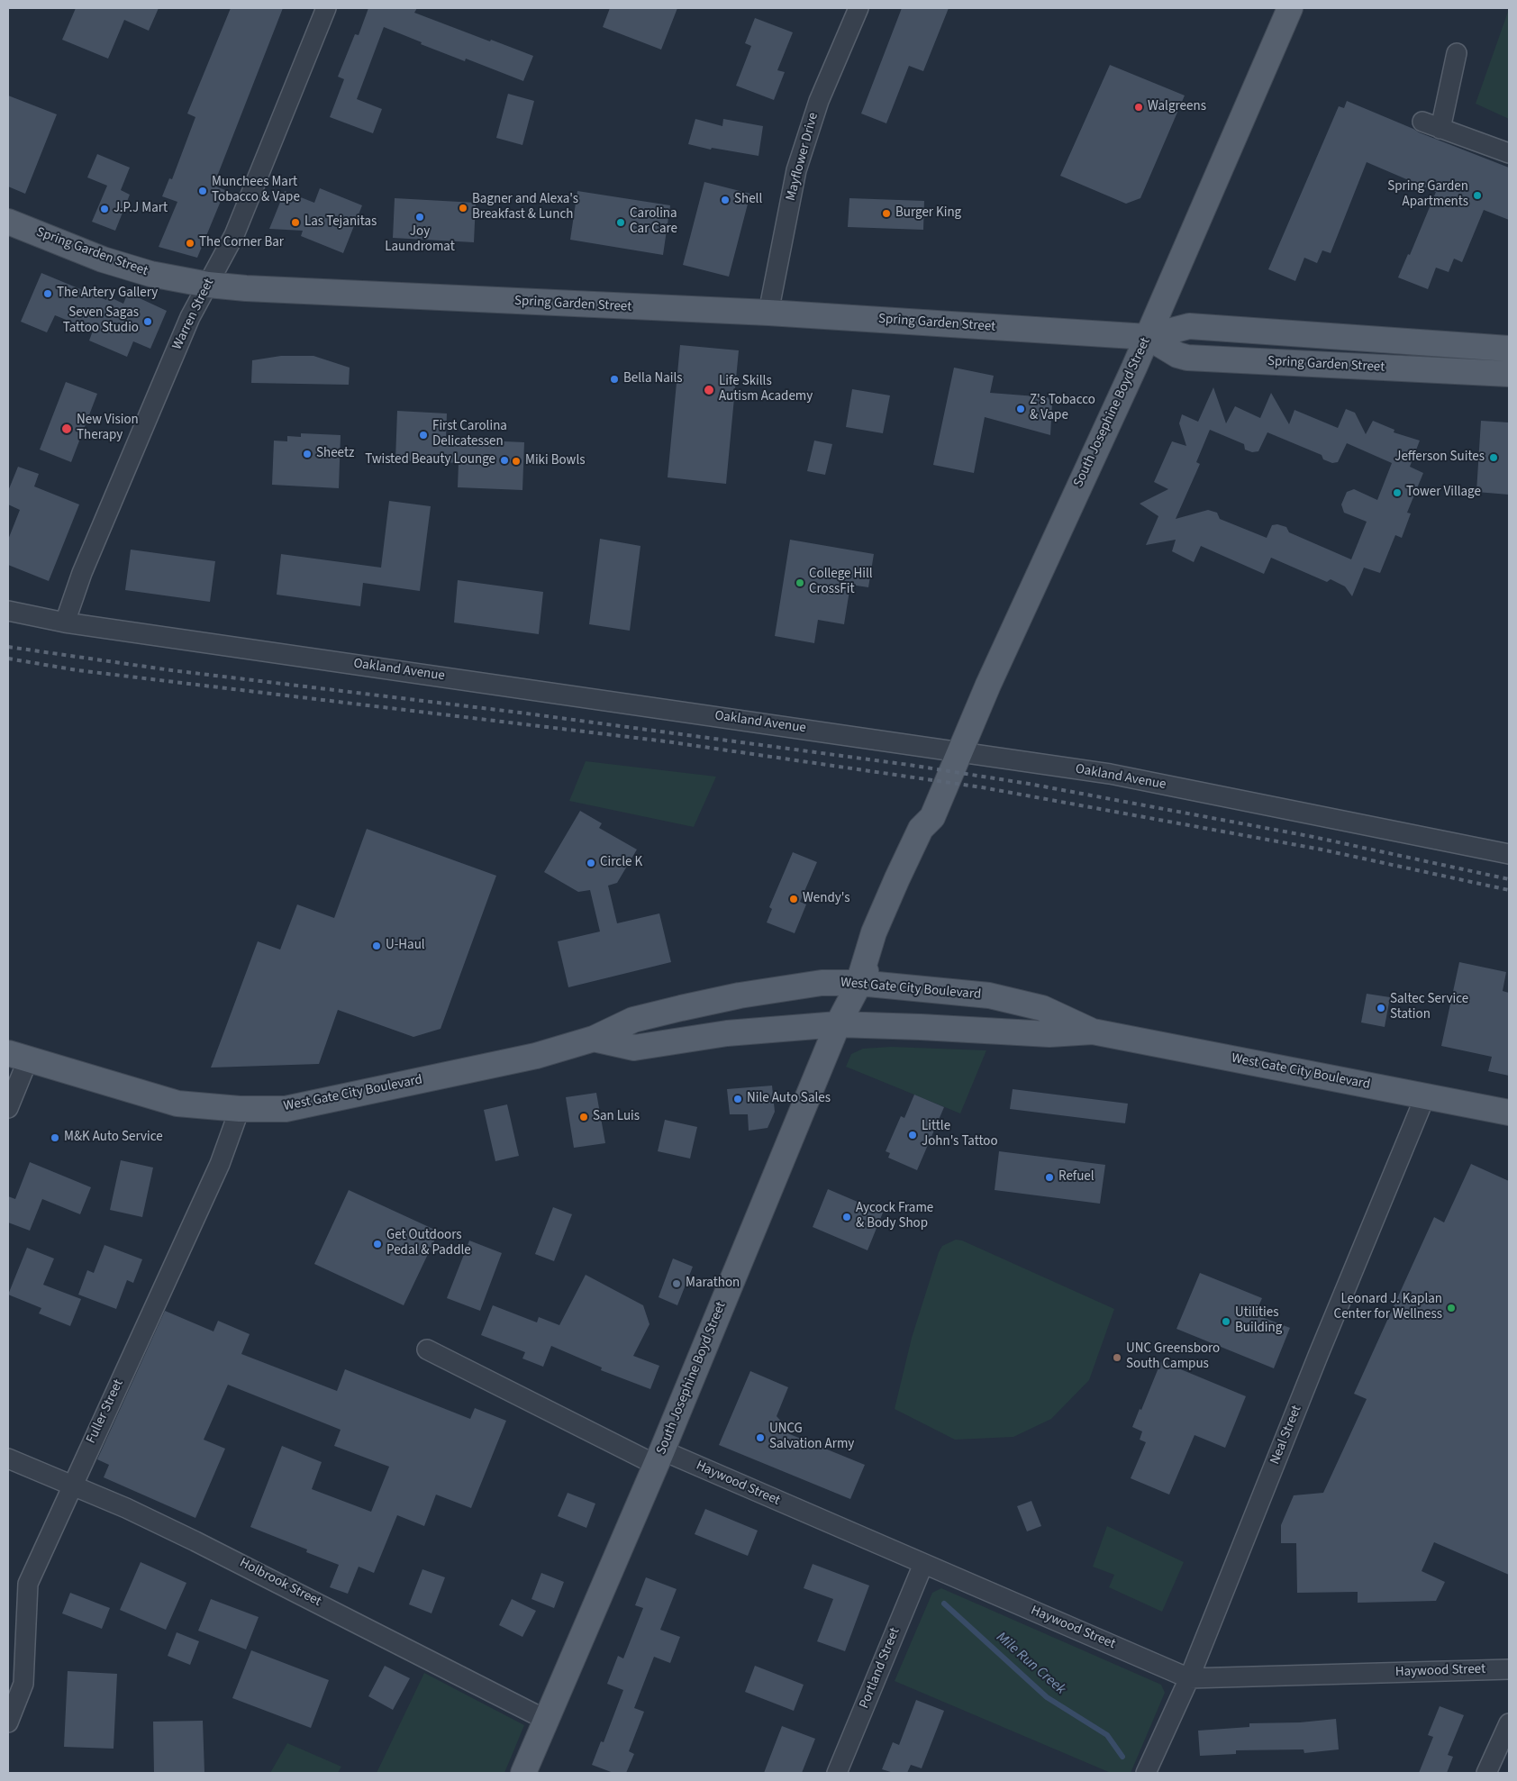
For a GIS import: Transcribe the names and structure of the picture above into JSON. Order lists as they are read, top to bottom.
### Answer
{
  "streets": {
    "main road": ["Spring Garden Street", "South Josephine Boyd Street", "West Gate City Boulevard"],
    "street": [
      "Mayflower Drive",
      "Warren Street",
      "Oakland Avenue",
      "Fuller Street",
      "Neal Street",
      "Haywood Street",
      "Holbrook Street",
      "Portland Street"
    ]
  },
  "crossings": [
    ["Mayflower Drive", "Spring Garden Street"],
    ["Spring Garden Street", "Warren Street"],
    ["Spring Garden Street", "South Josephine Boyd Street"],
    ["Warren Street", "Oakland Avenue"],
    ["South Josephine Boyd Street", "Oakland Avenue"],
    ["South Josephine Boyd Street", "West Gate City Boulevard"],
    ["South Josephine Boyd Street", "Haywood Street"],
    ["South Josephine Boyd Street", "Holbrook Street"],
    ["West Gate City Boulevard", "Fuller Street"],
    ["West Gate City Boulevard", "Neal Street"],
    ["Fuller Street", "Holbrook Street"],
    ["Neal Street", "Haywood Street"],
    ["Haywood Street", "Portland Street"]
  ],
  "water": ["Mile Run Creek"],
  "places": [
    "Walgreens",
    "Munchees Mart Tobacco & Vape",
    "Spring Garden Apartments",
    "Shell",
    "Bagner and Alexa's Breakfast & Lunch",
    "J.P.J Mart",
    "Burger King",
    "Joy Laundromat",
    "Las Tejanitas",
    "Carolina Car Care",
    "The Corner Bar",
    "The Artery Gallery",
    "Seven Sagas Tattoo Studio",
    "Bella Nails",
    "Life Skills Autism Academy",
    "Z's Tobacco & Vape",
    "New Vision Therapy",
    "First Carolina Delicatessen",
    "Sheetz",
    "Jefferson Suites",
    "Twisted Beauty Lounge",
    "Miki Bowls",
    "Tower Village",
    "College Hill CrossFit",
    "Circle K",
    "Wendy's",
    "U-Haul",
    "Saltec Service Station",
    "Nile Auto Sales",
    "San Luis",
    "Little John's Tattoo",
    "M&K Auto Service",
    "Refuel",
    "Aycock Frame & Body Shop",
    "Get Outdoors Pedal & Paddle",
    "Marathon",
    "Leonard J. Kaplan Center for Wellness",
    "Utilities Building",
    "UNC Greensboro South Campus",
    "UNCG Salvation Army"
  ]
}
